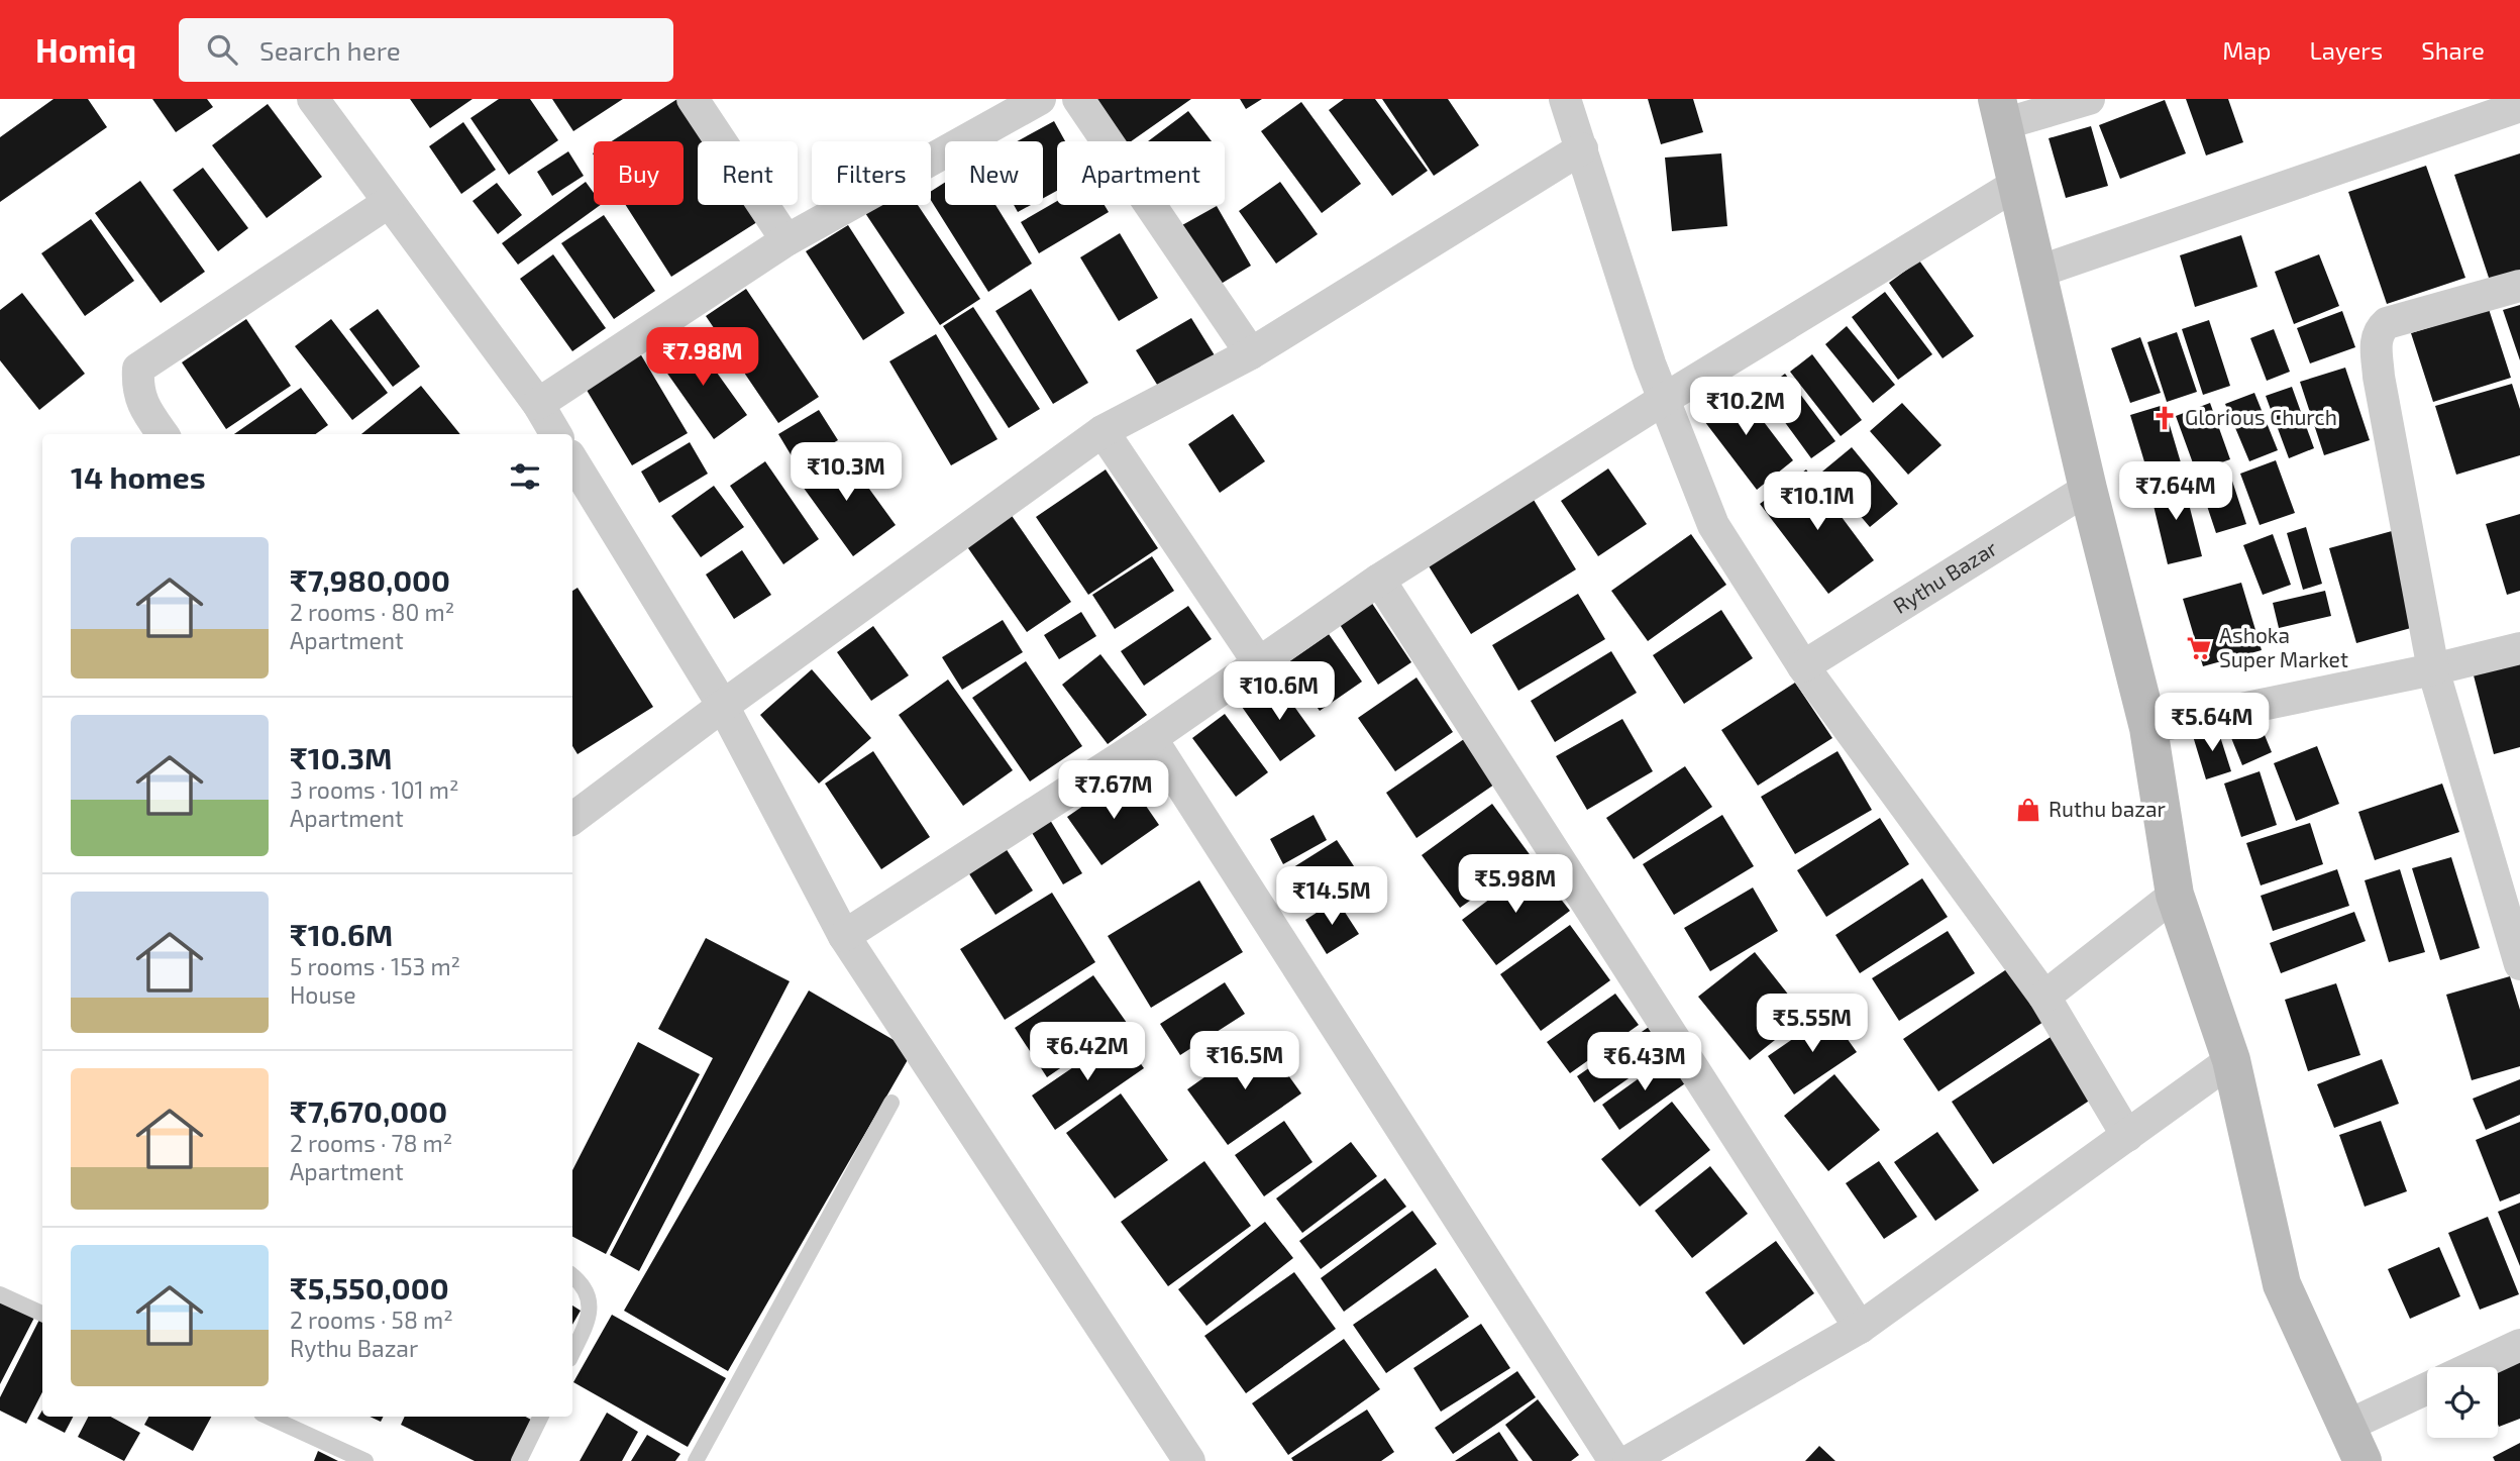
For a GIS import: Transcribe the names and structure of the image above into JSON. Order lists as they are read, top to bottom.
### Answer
{
  "streets": {
    "street": ["Rythu Bazar"]
  },
  "places": {
    "church": ["Glorious Church"],
    "supermarket": ["Ashoka Super Market"],
    "shop": ["Ruthu bazar"]
  },
  "page": {
    "header": "Homiq",
    "search": "Search here",
    "nav": ["Map", "Layers", "Share"],
    "chip": [
      "Buy",
      "Rent",
      "Filters",
      "New",
      "Apartment"
    ],
    "price": [
      "₹7.98M",
      "₹10.2M",
      "₹10.3M",
      "₹7.64M",
      "₹10.1M",
      "₹10.6M",
      "₹5.64M",
      "₹7.67M",
      "₹5.98M",
      "₹14.5M",
      "₹5.55M",
      "₹6.42M",
      "₹16.5M",
      "₹6.43M"
    ],
    "heading": "14 homes",
    "list": [
      {
        "name": "₹7,980,000",
        "note": "2 rooms · 80 m² · Apartment"
      },
      {
        "name": "₹10.3M",
        "note": "3 rooms · 101 m² · Apartment"
      },
      {
        "name": "₹10.6M",
        "note": "5 rooms · 153 m² · House"
      },
      {
        "name": "₹7,670,000",
        "note": "2 rooms · 78 m² · Apartment"
      },
      {
        "name": "₹5,550,000",
        "note": "2 rooms · 58 m² · Rythu Bazar"
      }
    ]
  }
}
